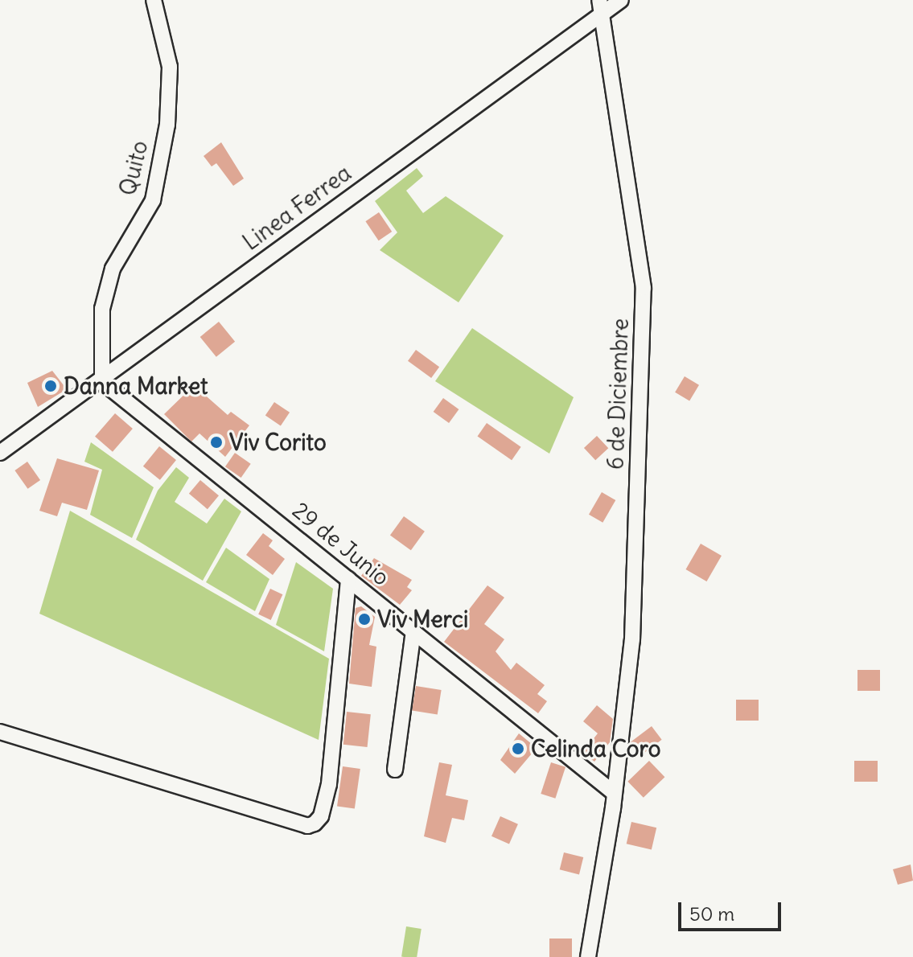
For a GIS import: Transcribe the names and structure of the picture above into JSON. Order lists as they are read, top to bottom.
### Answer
{
  "streets": {
    "street": [
      "Quito",
      "Linea Ferrea",
      "6 de Diciembre",
      "29 de Junio"
    ]
  },
  "crossings": [
    ["Quito", "Linea Ferrea"],
    ["Quito", "29 de Junio"],
    ["Linea Ferrea", "6 de Diciembre"],
    ["Linea Ferrea", "29 de Junio"],
    ["6 de Diciembre", "29 de Junio"]
  ],
  "places": [
    "Danna Market",
    "Viv Corito",
    "Viv Merci",
    "Celinda Coro"
  ],
  "scale_bar": "50 m"
}
